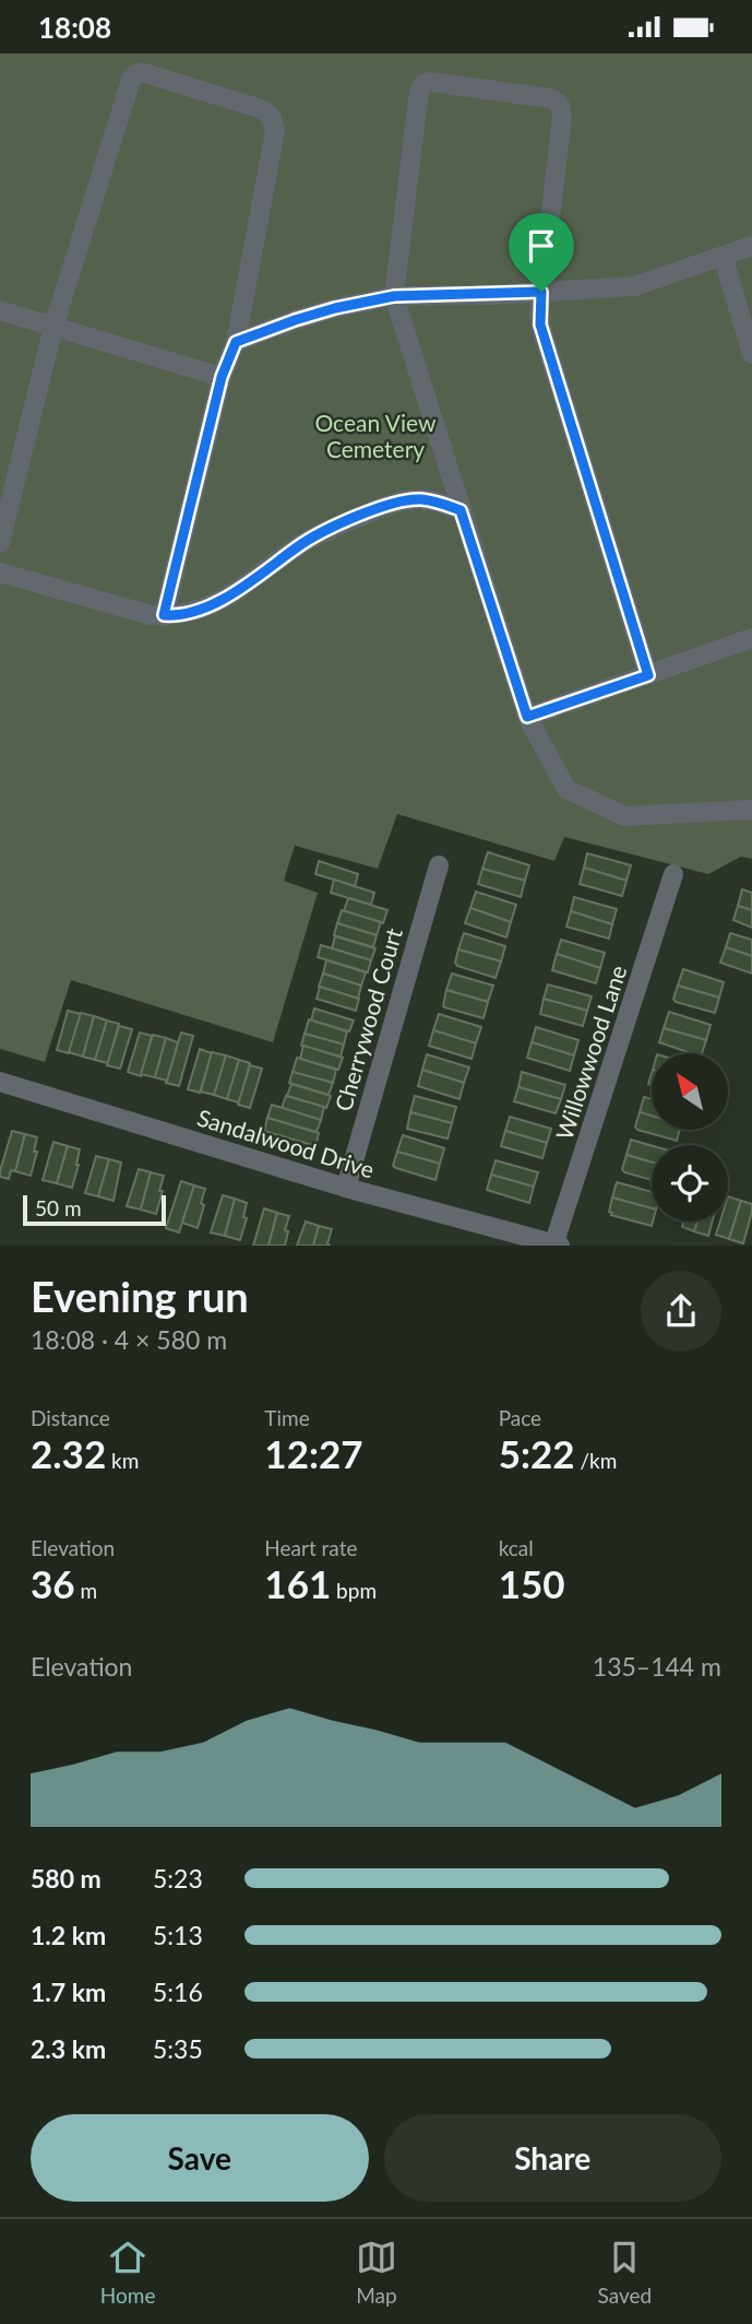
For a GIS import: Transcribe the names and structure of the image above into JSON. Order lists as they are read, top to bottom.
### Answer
{
  "streets": {
    "street": ["Cherrywood Court", "Willowwood Lane", "Sandalwood Drive"]
  },
  "crossings": [
    ["Cherrywood Court", "Sandalwood Drive"],
    ["Willowwood Lane", "Sandalwood Drive"]
  ],
  "parks": ["Ocean View Cemetery"],
  "scale_bar": "50 m",
  "north": "top left",
  "page": {
    "status": "18:08",
    "scale": "50 m",
    "heading": ["Evening run", "18:08 · 4 × 580 m"],
    "stats": [
      ["Distance", "2.32 km"],
      ["Time", "12:27"],
      ["Pace", "5:22 /km"],
      ["Elevation", "36 m"],
      ["Heart rate", "161 bpm"],
      ["kcal", "150"]
    ],
    "chart": ["Elevation", "135–144 m"],
    "list": [
      {
        "name": "580 m",
        "note": "5:23"
      },
      {
        "name": "1.2 km",
        "note": "5:13"
      },
      {
        "name": "1.7 km",
        "note": "5:16"
      },
      {
        "name": "2.3 km",
        "note": "5:35"
      }
    ],
    "buttons": ["Save", "Share"],
    "tabs": ["Home", "Map", "Saved"]
  }
}
